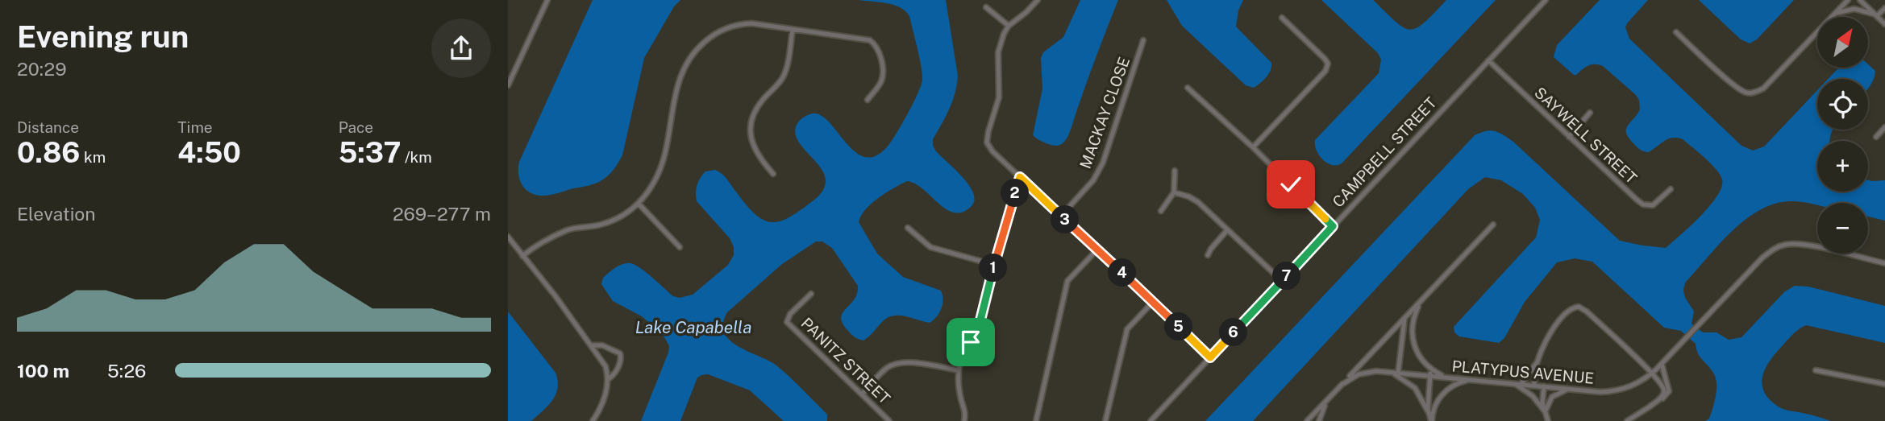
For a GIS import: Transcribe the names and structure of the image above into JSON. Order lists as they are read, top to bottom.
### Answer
{
  "streets": {
    "street": [
      "MACKAY CLOSE",
      "SAYWELL STREET",
      "CAMPBELL STREET",
      "PANITZ STREET",
      "PLATYPUS AVENUE"
    ]
  },
  "crossings": [
    ["SAYWELL STREET", "CAMPBELL STREET"]
  ],
  "water": ["Lake Capabella"],
  "north": "top right",
  "page": {
    "heading": ["Evening run", "20:29"],
    "map_buttons": ["+", "−"],
    "stats": [
      ["Distance", "0.86 km"],
      ["Time", "4:50"],
      ["Pace", "5:37 /km"]
    ],
    "pins": [
      "2",
      "3",
      "1",
      "4",
      "7",
      "5",
      "6"
    ],
    "chart": ["Elevation", "269–277 m"],
    "list": [
      {
        "name": "100 m",
        "note": "5:26"
      }
    ]
  }
}
